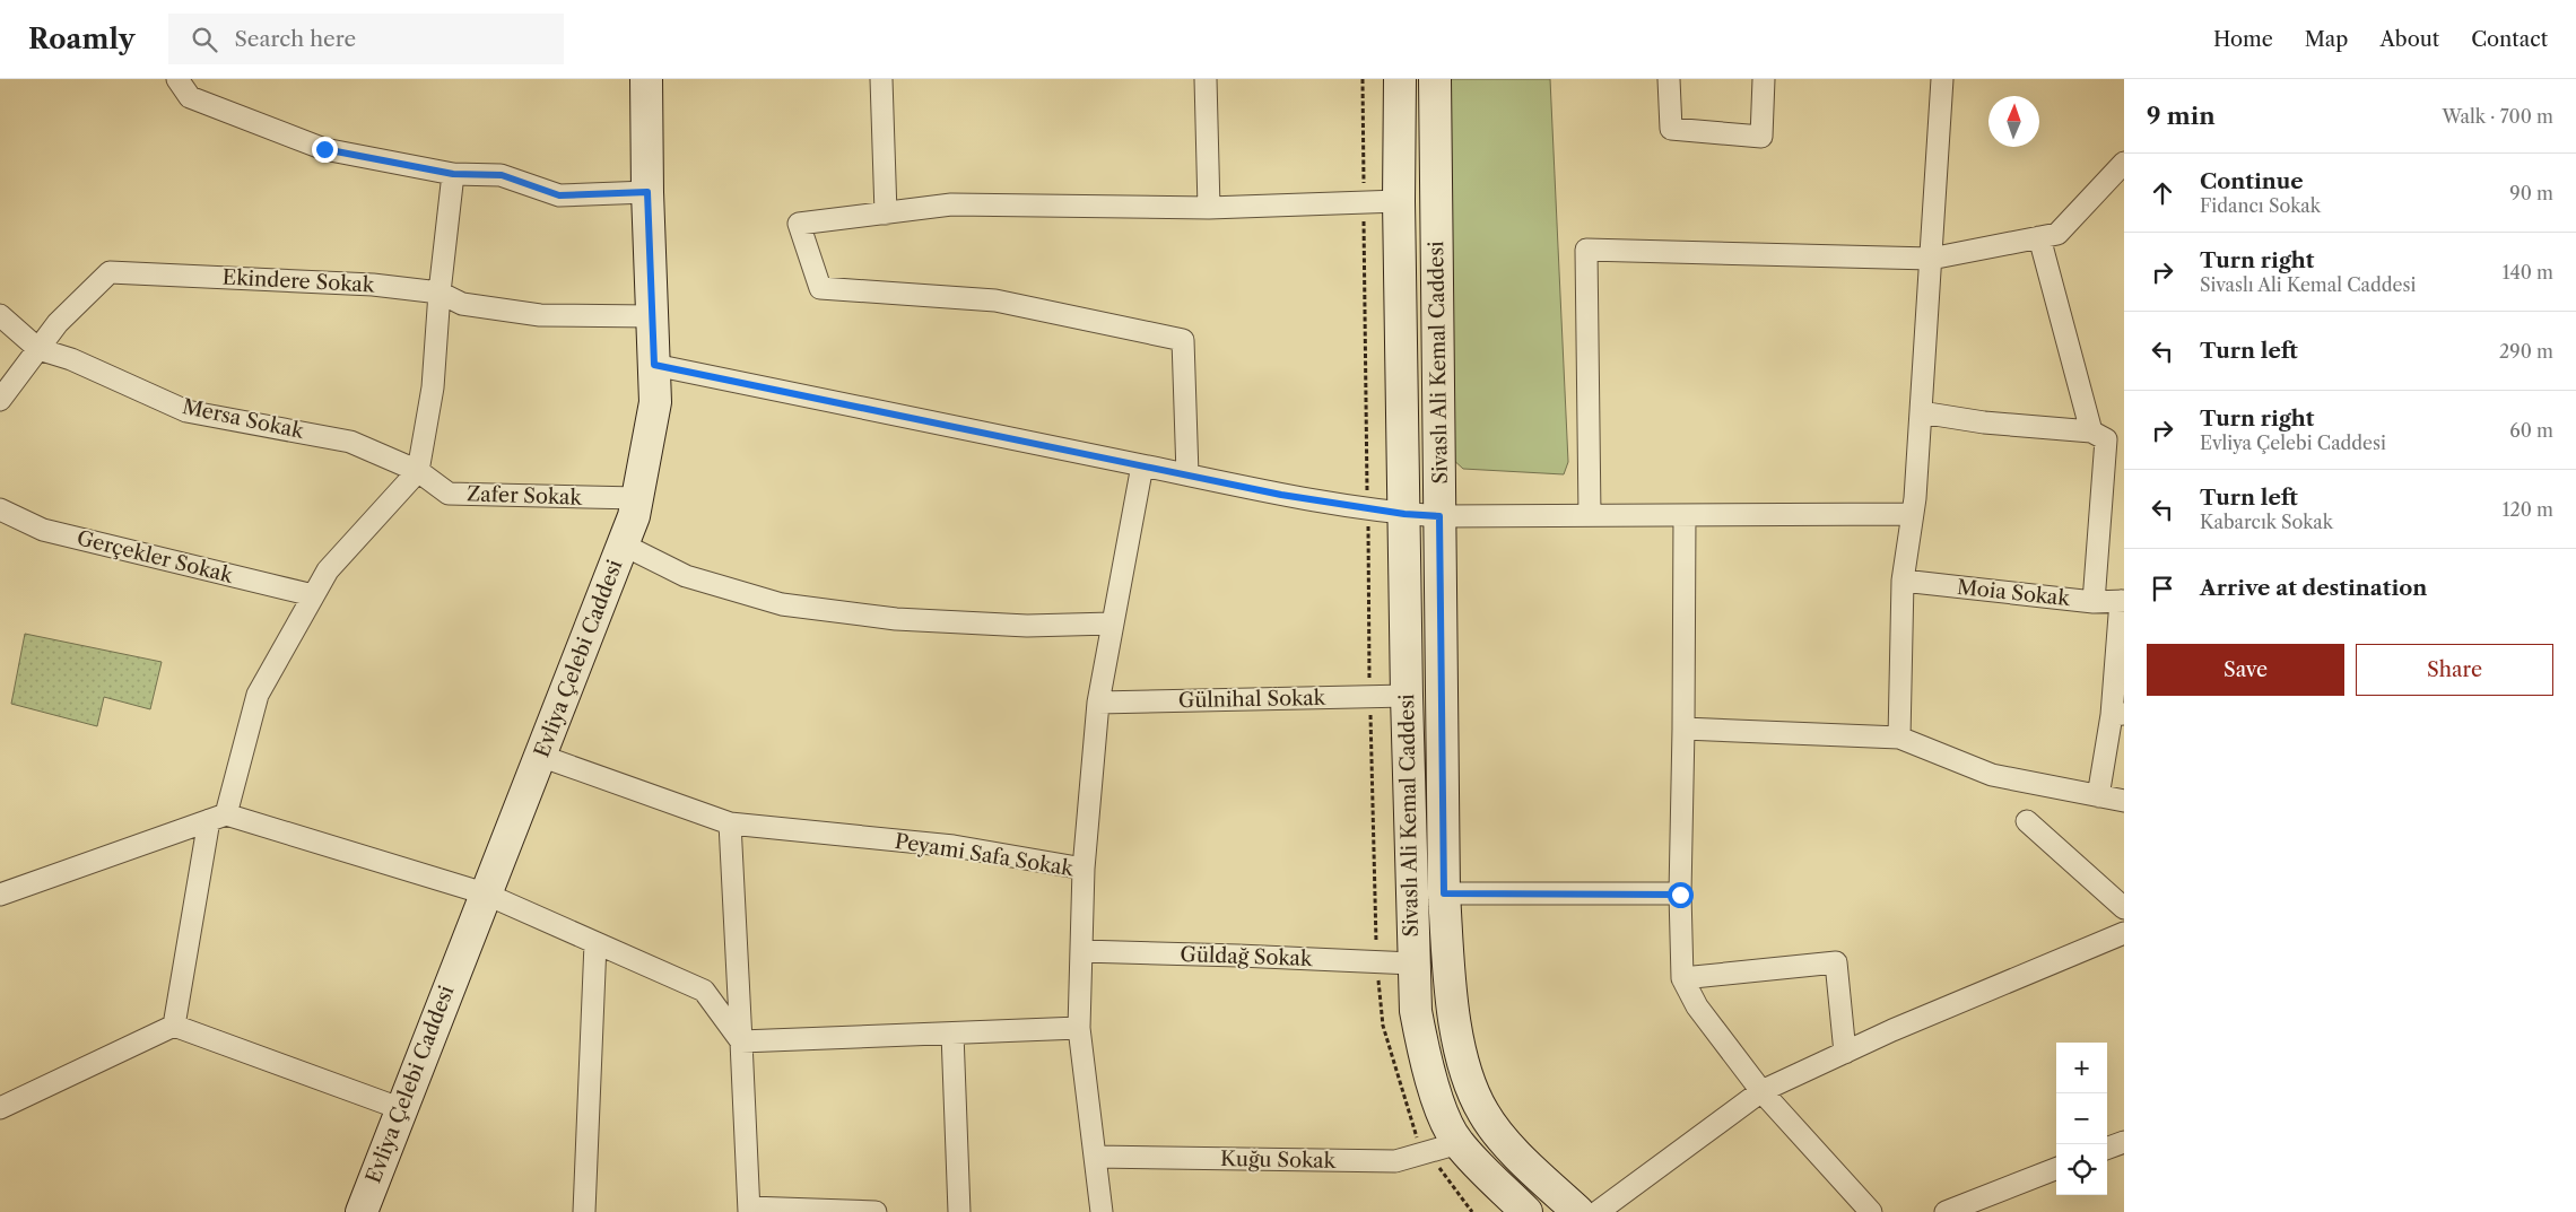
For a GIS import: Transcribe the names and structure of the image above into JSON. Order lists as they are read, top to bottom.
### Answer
{
  "streets": {
    "main road": ["Sivaslı Ali Kemal Caddesi", "Evliya Çelebi Caddesi"],
    "street": [
      "Ekindere Sokak",
      "Mersa Sokak",
      "Zafer Sokak",
      "Gerçekler Sokak",
      "Moia Sokak",
      "Gülnihal Sokak",
      "Peyami Safa Sokak",
      "Güldağ Sokak",
      "Kuğu Sokak"
    ]
  },
  "crossings": [
    ["Ekindere Sokak", "Mersa Sokak"],
    ["Ekindere Sokak", "Evliya Çelebi Caddesi"],
    ["Sivaslı Ali Kemal Caddesi", "Gülnihal Sokak"],
    ["Sivaslı Ali Kemal Caddesi", "Güldağ Sokak"],
    ["Sivaslı Ali Kemal Caddesi", "Kuğu Sokak"],
    ["Mersa Sokak", "Zafer Sokak"],
    ["Zafer Sokak", "Evliya Çelebi Caddesi"],
    ["Evliya Çelebi Caddesi", "Peyami Safa Sokak"],
    ["Peyami Safa Sokak", "Güldağ Sokak"],
    ["Peyami Safa Sokak", "Kuğu Sokak"]
  ],
  "north": "top",
  "page": {
    "header": "Roamly",
    "search": "Search here",
    "nav": [
      "Home",
      "Map",
      "About",
      "Contact"
    ],
    "heading": ["9 min", "Walk · 700 m"],
    "list": [
      ["Continue", "Fidancı Sokak", "90 m"],
      ["Turn right", "Sivaslı Ali Kemal Caddesi", "140 m"],
      ["Turn left", "290 m"],
      ["Turn right", "Evliya Çelebi Caddesi", "60 m"],
      ["Turn left", "Kabarcık Sokak", "120 m"],
      "Arrive at destination"
    ],
    "buttons": ["Save", "Share"],
    "map_buttons": ["+", "−"]
  }
}
